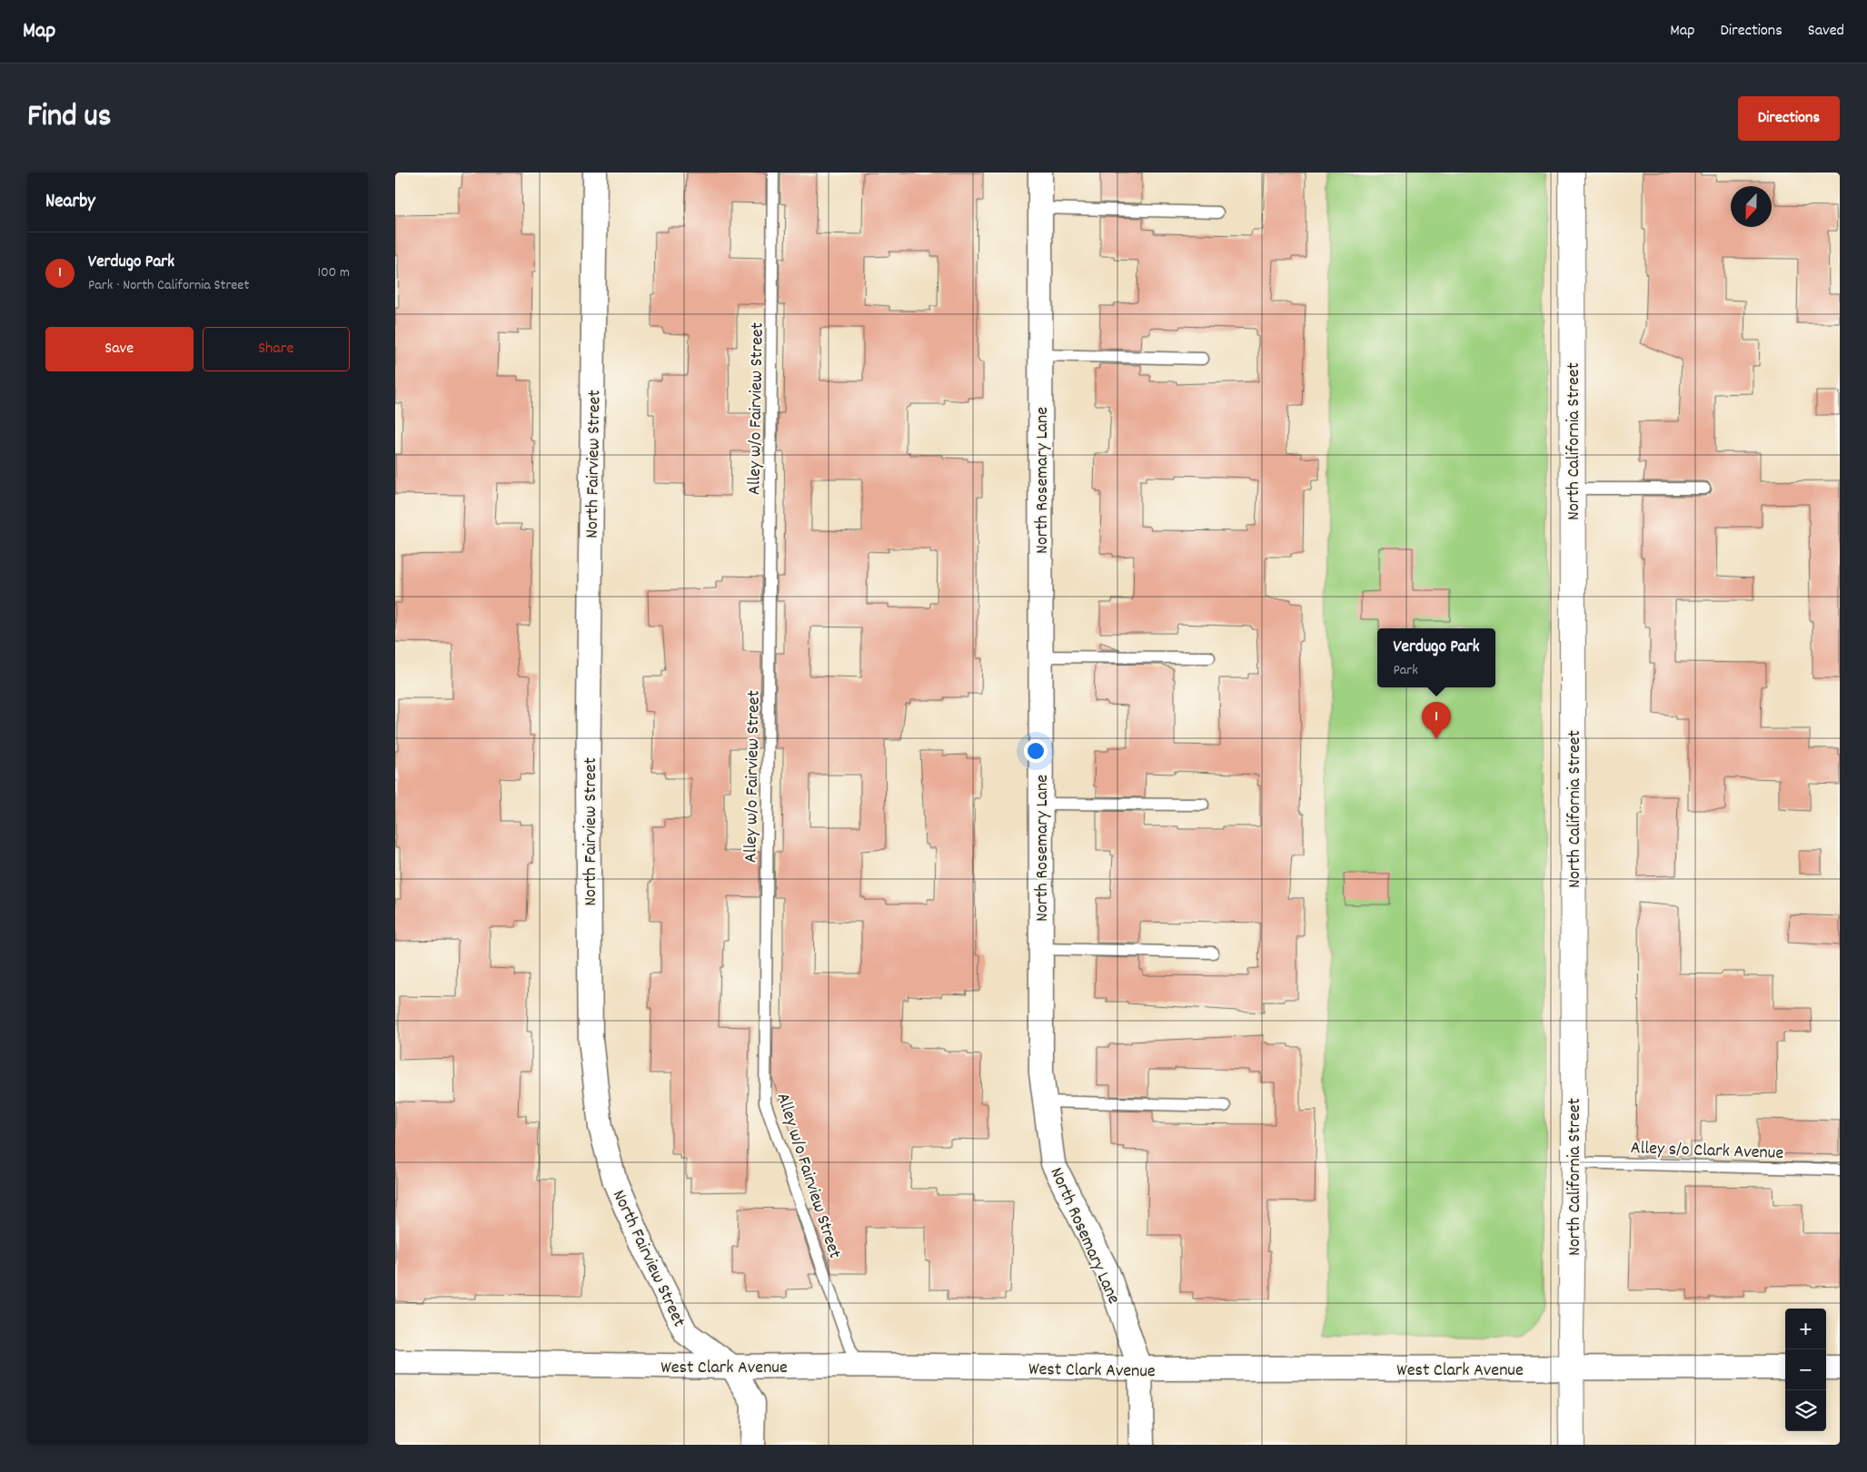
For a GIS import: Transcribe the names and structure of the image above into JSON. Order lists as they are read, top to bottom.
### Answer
{
  "streets": {
    "street": [
      "North California Street",
      "North Fairview Street",
      "North Rosemary Lane",
      "West Clark Avenue"
    ],
    "lane": ["Alley w/o Fairview Street", "Alley s/o Clark Avenue"]
  },
  "crossings": [
    ["Alley w/o Fairview Street", "West Clark Avenue"],
    ["North California Street", "Alley s/o Clark Avenue"],
    ["North California Street", "West Clark Avenue"],
    ["North Fairview Street", "West Clark Avenue"],
    ["North Rosemary Lane", "West Clark Avenue"]
  ],
  "north": "bottom",
  "page": {
    "header": "Map",
    "nav": ["Map", "Directions", "Saved"],
    "title": "Find us",
    "buttons": [
      "Directions",
      ["Save", "Share"]
    ],
    "heading": "Nearby",
    "list": [
      {
        "mark": "1",
        "name": "Verdugo Park",
        "note": "Park · North California Street",
        "value": "100 m"
      }
    ],
    "popup": ["Verdugo Park", "Park"],
    "pins": "1",
    "map_buttons": ["+", "−"]
  }
}
